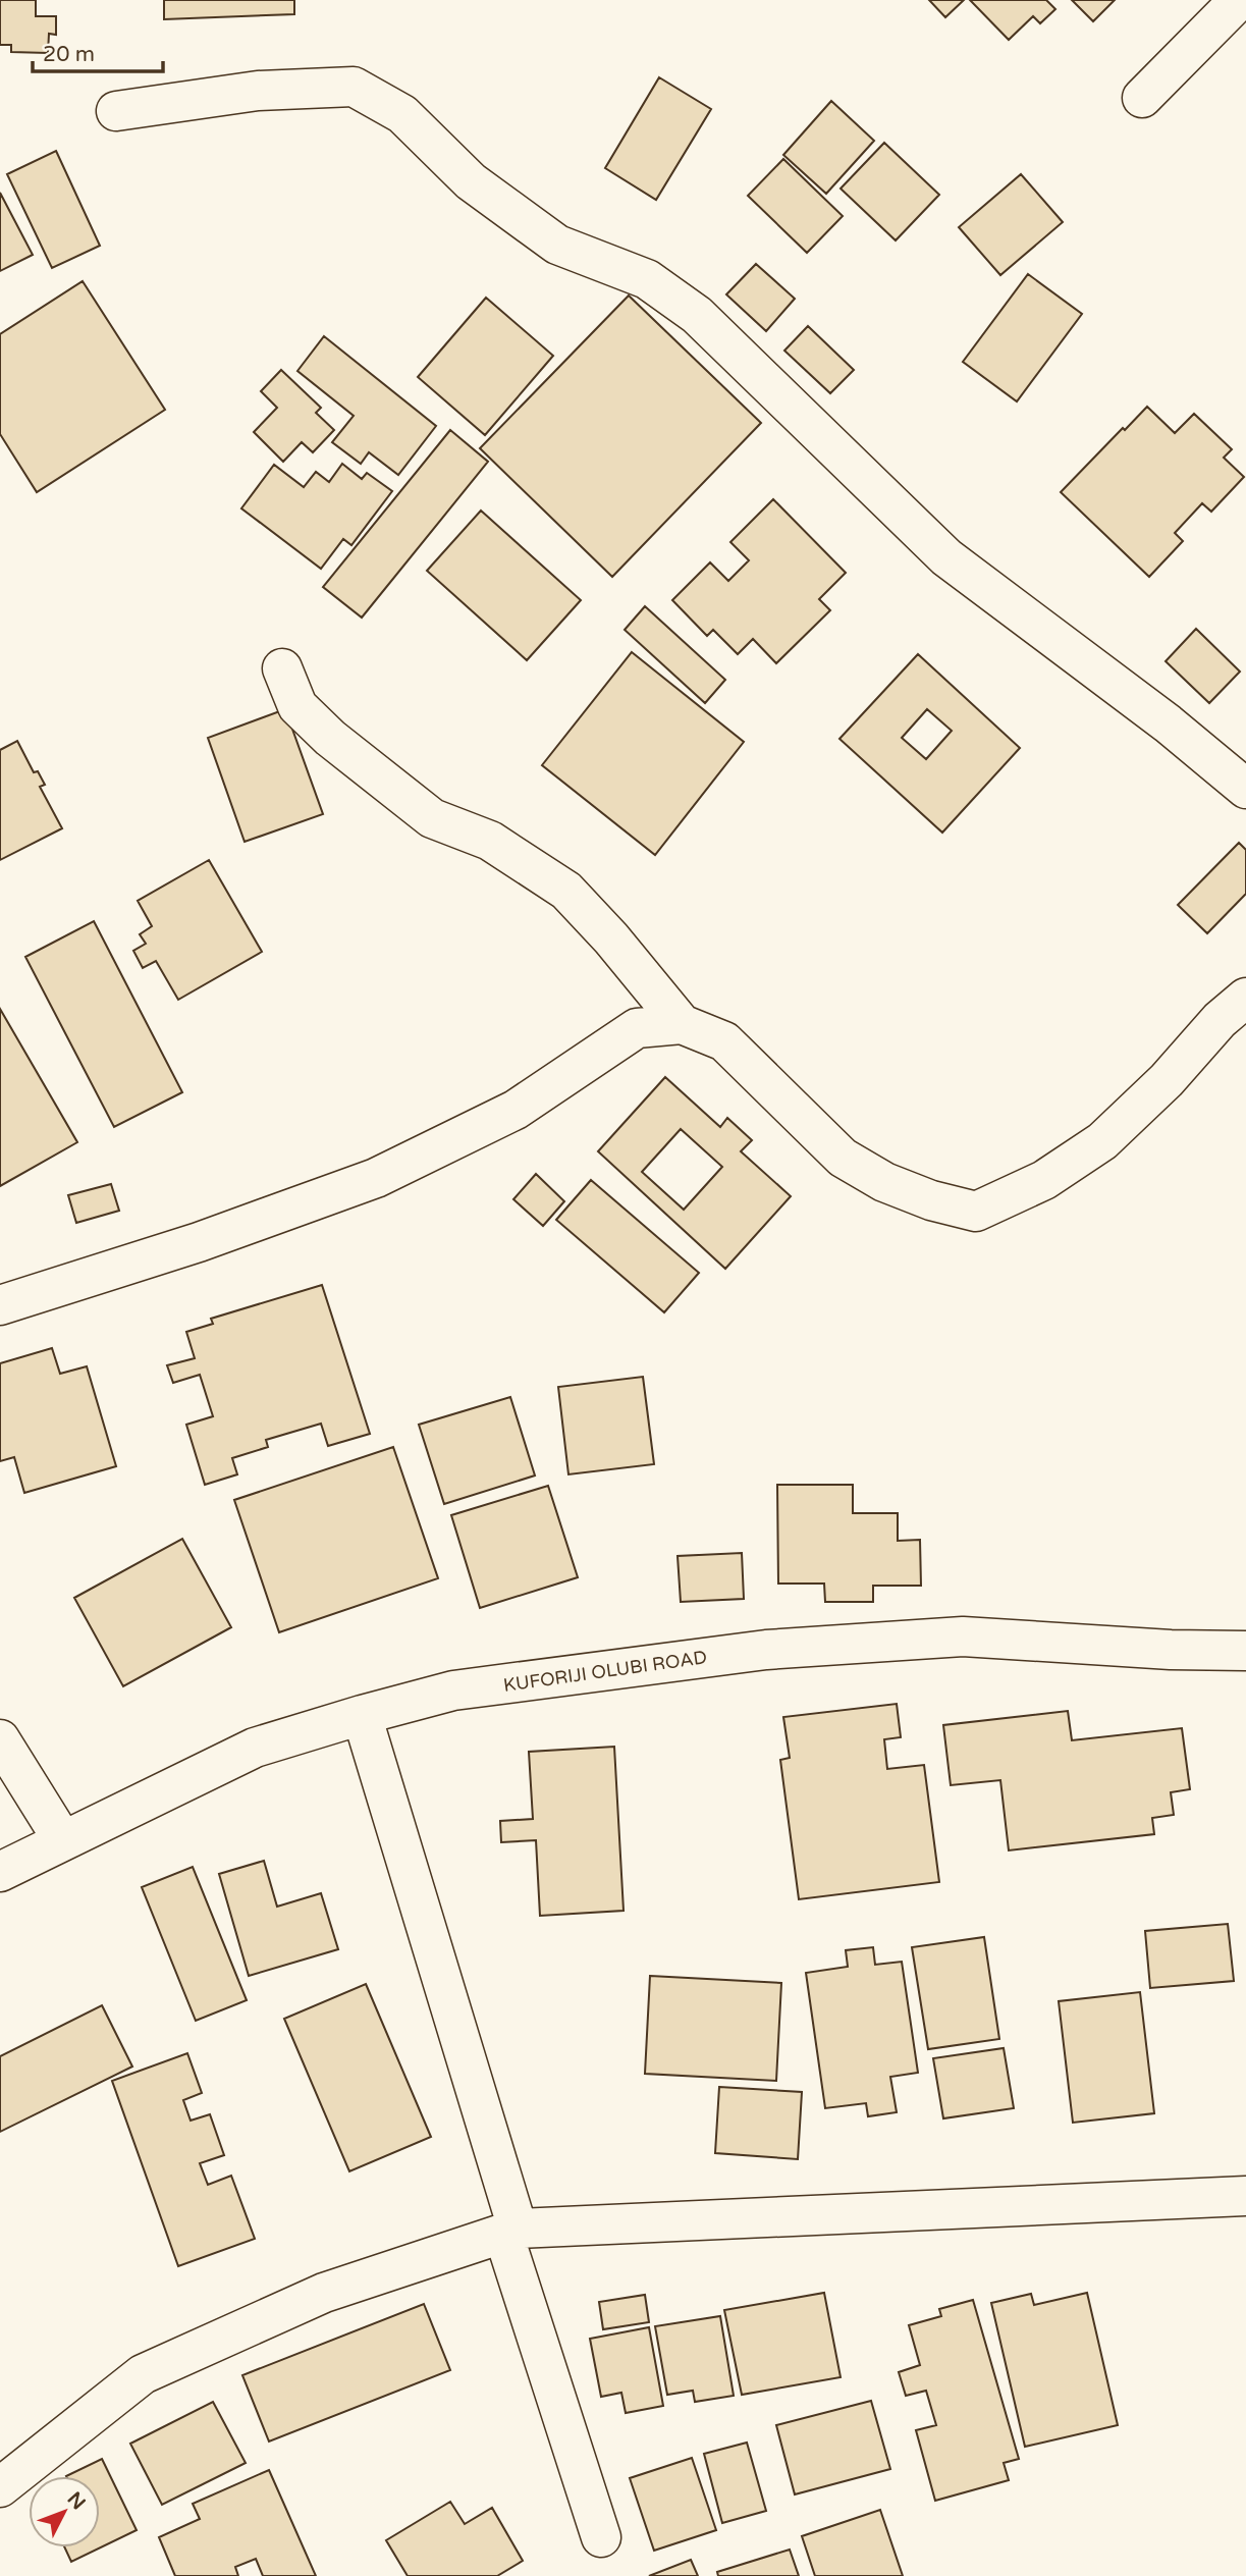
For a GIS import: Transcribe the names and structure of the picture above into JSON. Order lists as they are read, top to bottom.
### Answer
{
  "streets": {
    "street": ["KUFORIJI OLUBI ROAD"]
  },
  "scale_bar": "20 m",
  "north": "top right"
}
